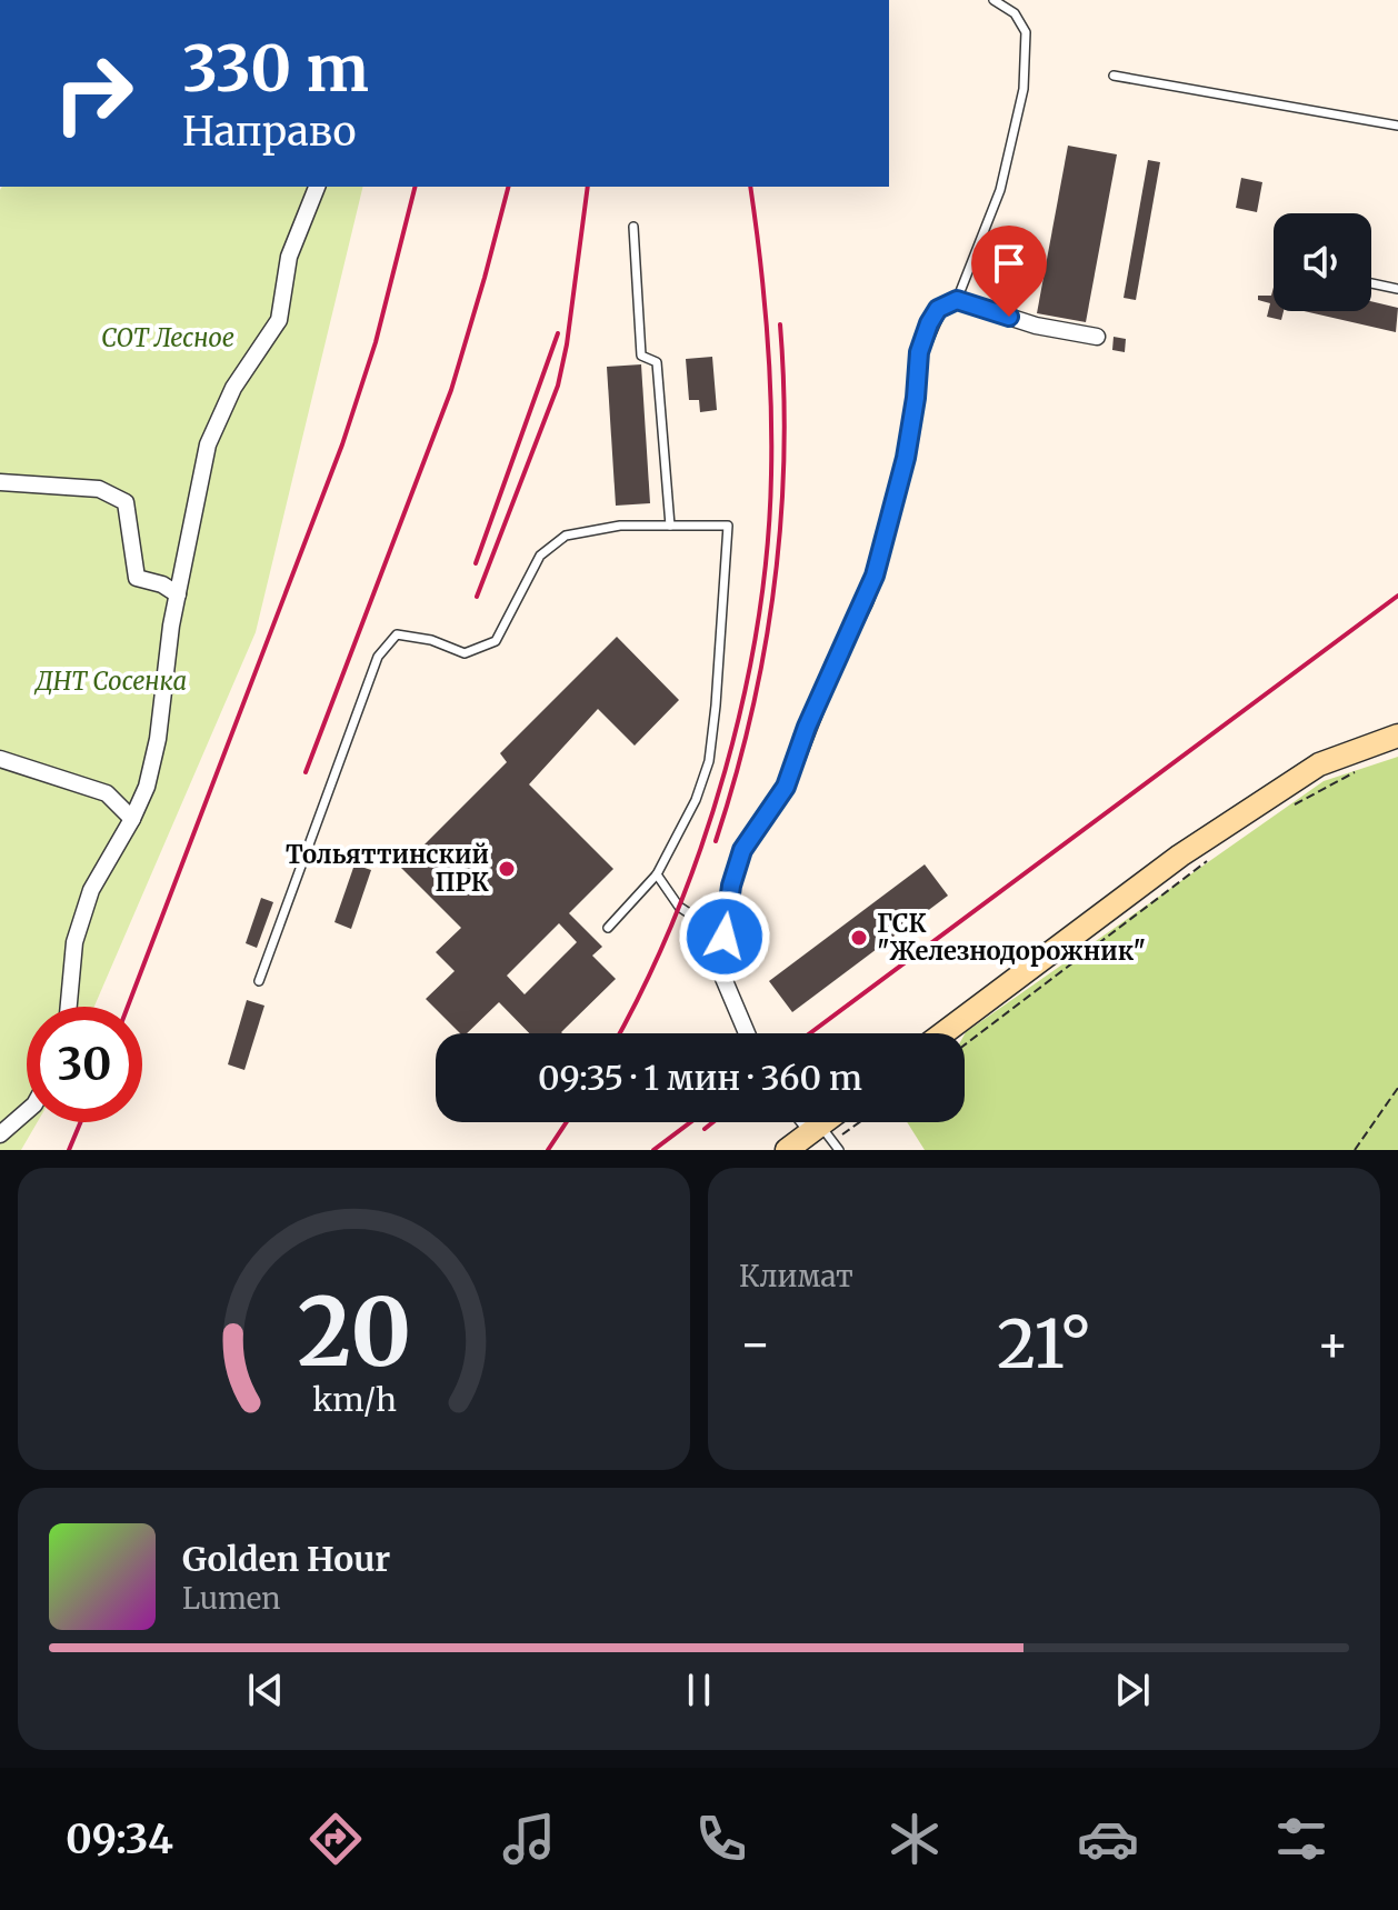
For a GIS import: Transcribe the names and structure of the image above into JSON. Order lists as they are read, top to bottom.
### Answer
{
  "parks": ["СОТ Лесное", "ДНТ Сосенка"],
  "places": ["Тольяттинский ПРК", "ГСК \"Железнодорожник\""],
  "page": {
    "turn": ["330 m", "Направо"],
    "limit": "30",
    "trip": "09:35 · 1 мин · 360 m",
    "tile": "Климат",
    "heat": ["−", "21°", "+"],
    "song": ["Golden Hour", "Lumen"],
    "tabs": "09:34",
    "gauge": ["20", "km/h"]
  }
}
